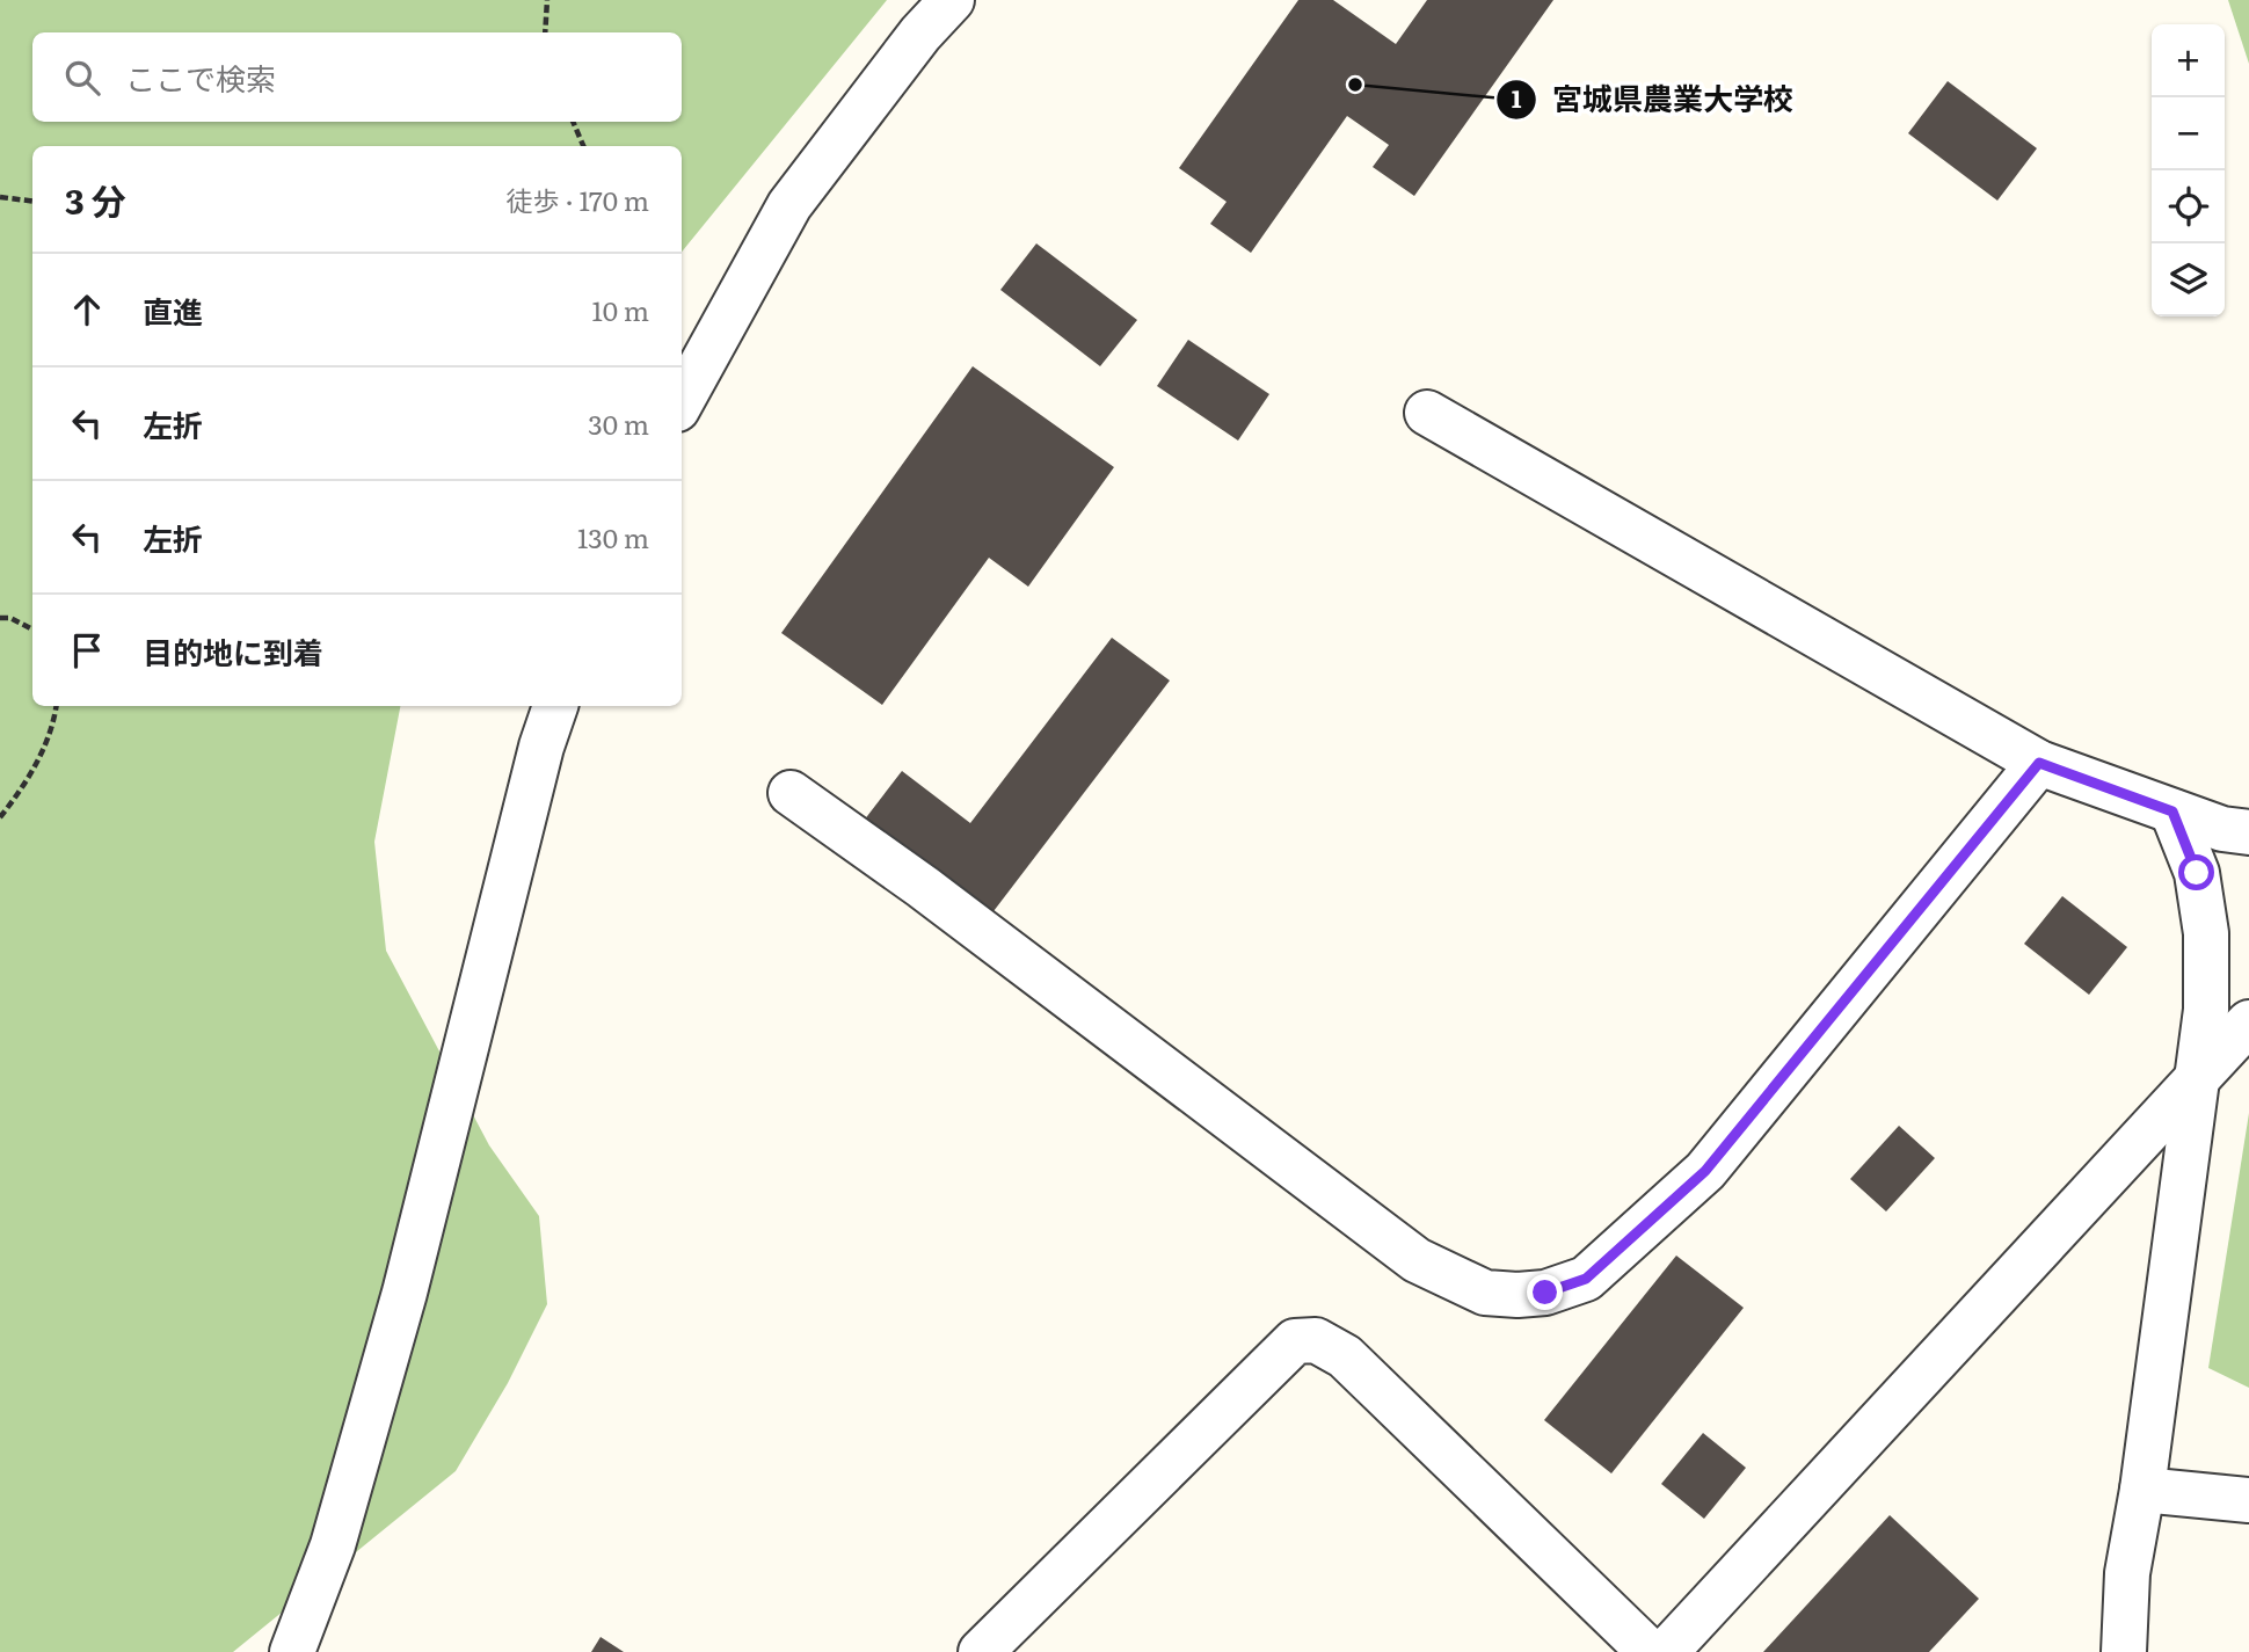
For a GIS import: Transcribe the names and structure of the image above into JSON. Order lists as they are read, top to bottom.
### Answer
{
  "places": ["宮城県農業大学校"],
  "page": {
    "map_buttons": ["+", "−"],
    "search": "ここで検索",
    "heading": ["3 分", "徒歩 · 170 m"],
    "list": [
      ["直進", "10 m"],
      ["左折", "30 m"],
      ["左折", "130 m"],
      "目的地に到着"
    ]
  }
}
